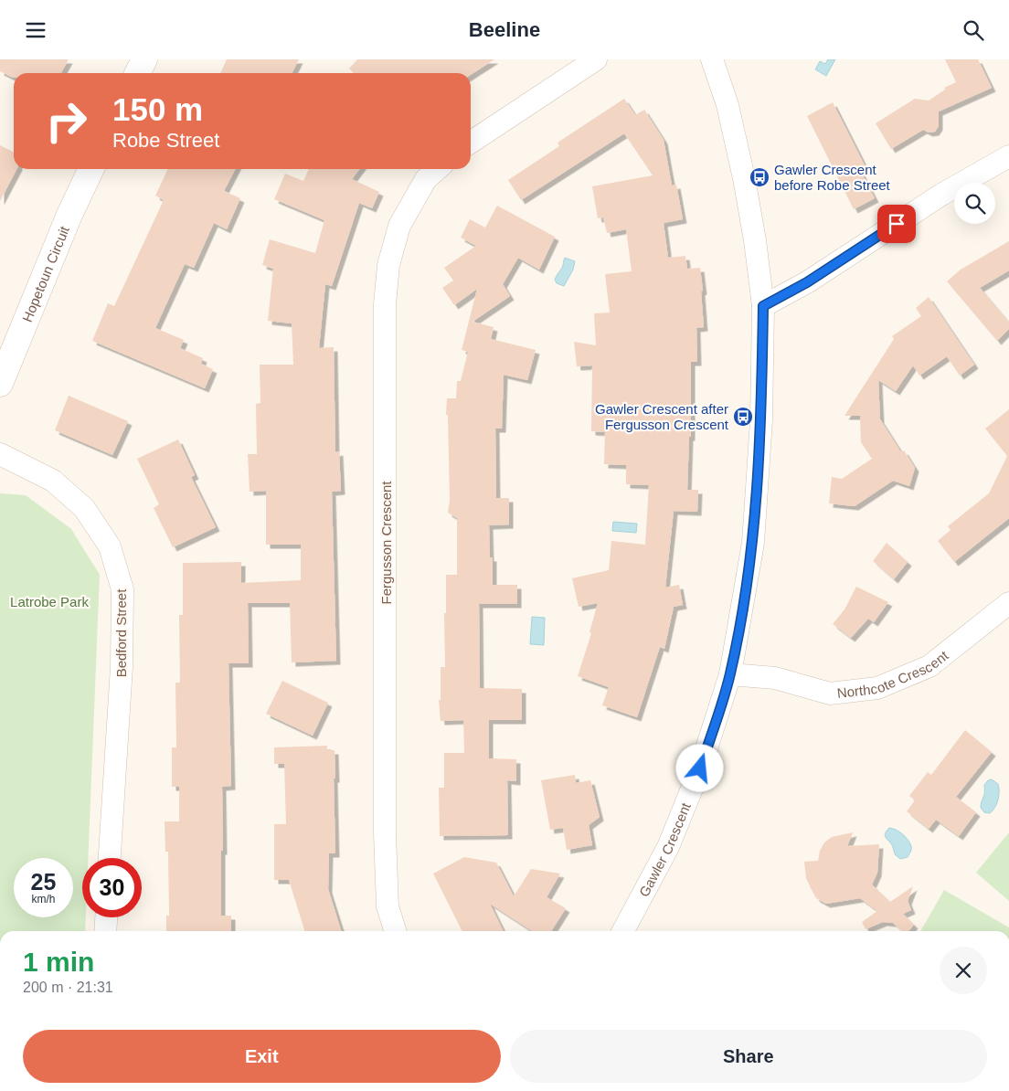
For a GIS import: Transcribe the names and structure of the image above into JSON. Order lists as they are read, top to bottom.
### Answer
{
  "streets": {
    "main road": ["Hopetoun Circuit"],
    "street": [
      "Fergusson Crescent",
      "Bedford Street",
      "Northcote Crescent",
      "Gawler Crescent"
    ]
  },
  "crossings": [
    ["Northcote Crescent", "Gawler Crescent"]
  ],
  "parks": ["Latrobe Park"],
  "places": {
    "bus stop": ["Gawler Crescent before Robe Street", "Gawler Crescent after Fergusson Crescent"]
  },
  "page": {
    "header": "Beeline",
    "turn": ["150 m", "Robe Street"],
    "speed": "25 km/h",
    "limit": "30",
    "heading": ["1 min", "200 m · 21:31"],
    "buttons": ["Exit", "Share"]
  }
}
